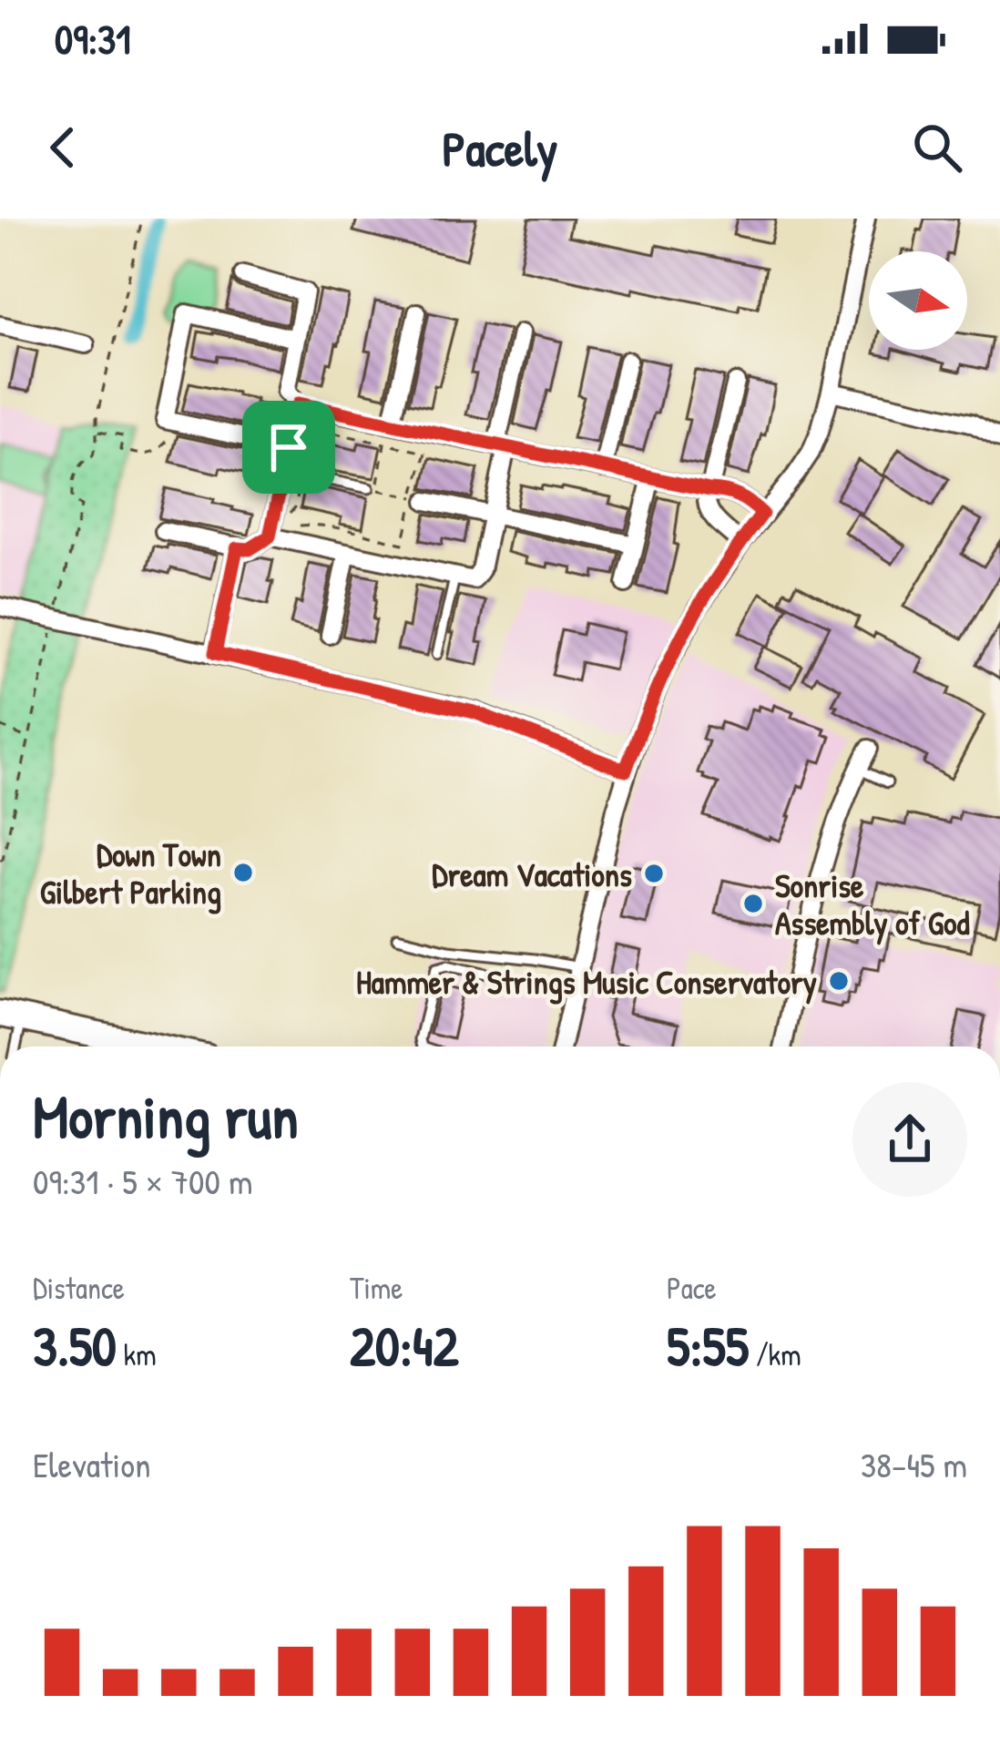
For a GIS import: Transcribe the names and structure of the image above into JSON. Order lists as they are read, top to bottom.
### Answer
{
  "places": [
    "Down Town Gilbert Parking",
    "Dream Vacations",
    "Sonrise Assembly of God",
    "Hammer & Strings Music Conservatory"
  ],
  "north": "right",
  "page": {
    "status": "09:31",
    "header": "Pacely",
    "heading": ["Morning run", "09:31 · 5 × 700 m"],
    "stats": [
      ["Distance", "3.50 km"],
      ["Time", "20:42"],
      ["Pace", "5:55 /km"]
    ],
    "chart": ["Elevation", "38–45 m"]
  }
}
